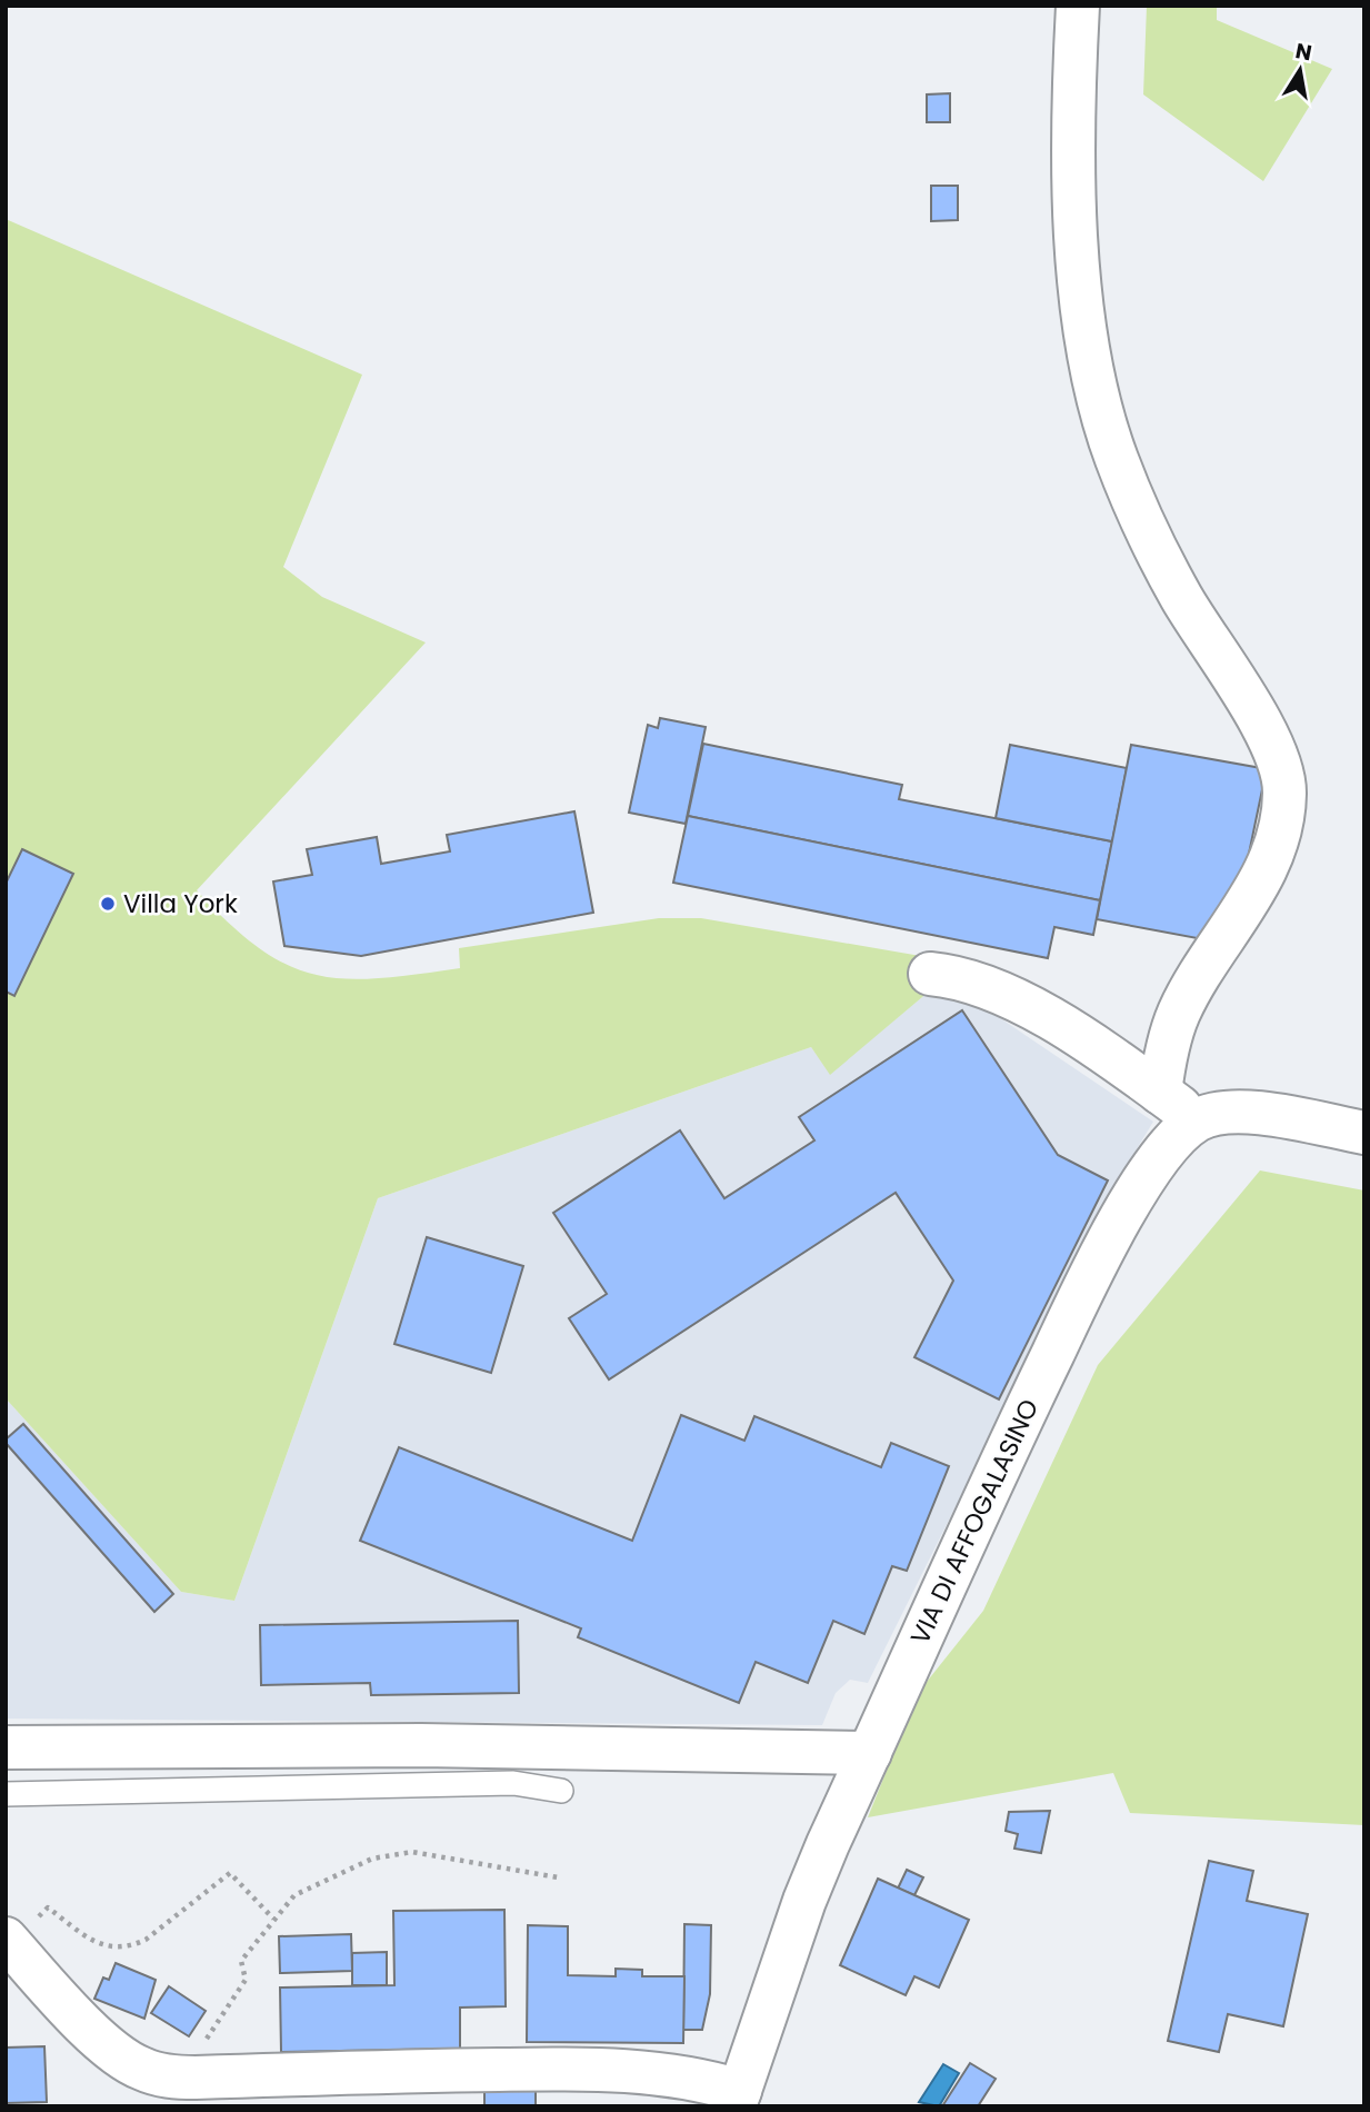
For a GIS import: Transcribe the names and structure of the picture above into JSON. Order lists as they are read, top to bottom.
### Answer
{
  "streets": {
    "street": ["VIA DI AFFOGALASINO"]
  },
  "places": ["Villa York"],
  "north": "top"
}
